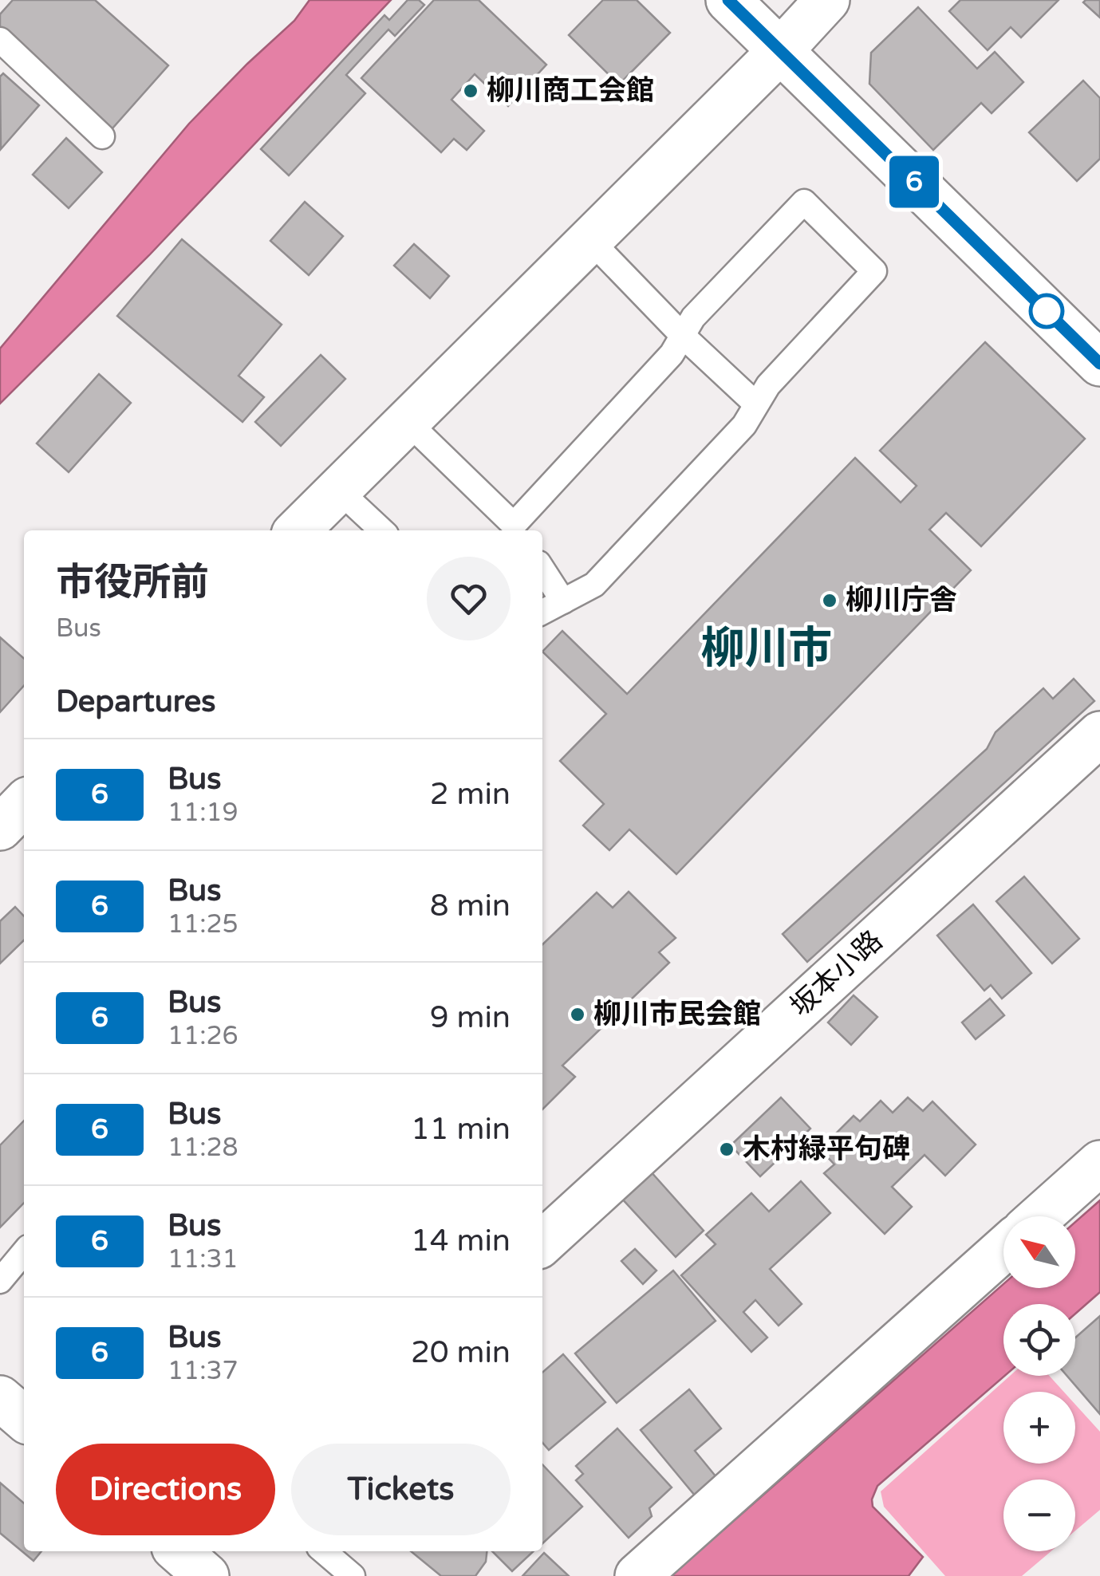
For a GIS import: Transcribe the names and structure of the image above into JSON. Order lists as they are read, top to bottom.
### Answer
{
  "streets": {
    "street": ["坂本小路"]
  },
  "districts": ["柳川市"],
  "places": [
    "柳川商工会館",
    "柳川庁舎",
    "柳川市民会館",
    "木村緑平句碑"
  ],
  "lines": ["bus line 6"],
  "north": "top left",
  "page": {
    "on_map": "6",
    "heading": [
      ["市役所前", "Bus"],
      "Departures"
    ],
    "list": [
      {
        "mark": "6",
        "name": "Bus",
        "note": "11:19",
        "value": "2 min"
      },
      {
        "mark": "6",
        "name": "Bus",
        "note": "11:25",
        "value": "8 min"
      },
      {
        "mark": "6",
        "name": "Bus",
        "note": "11:26",
        "value": "9 min"
      },
      {
        "mark": "6",
        "name": "Bus",
        "note": "11:28",
        "value": "11 min"
      },
      {
        "mark": "6",
        "name": "Bus",
        "note": "11:31",
        "value": "14 min"
      },
      {
        "mark": "6",
        "name": "Bus",
        "note": "11:37",
        "value": "20 min"
      }
    ],
    "map_buttons": ["+", "−"],
    "buttons": ["Directions", "Tickets"]
  }
}
